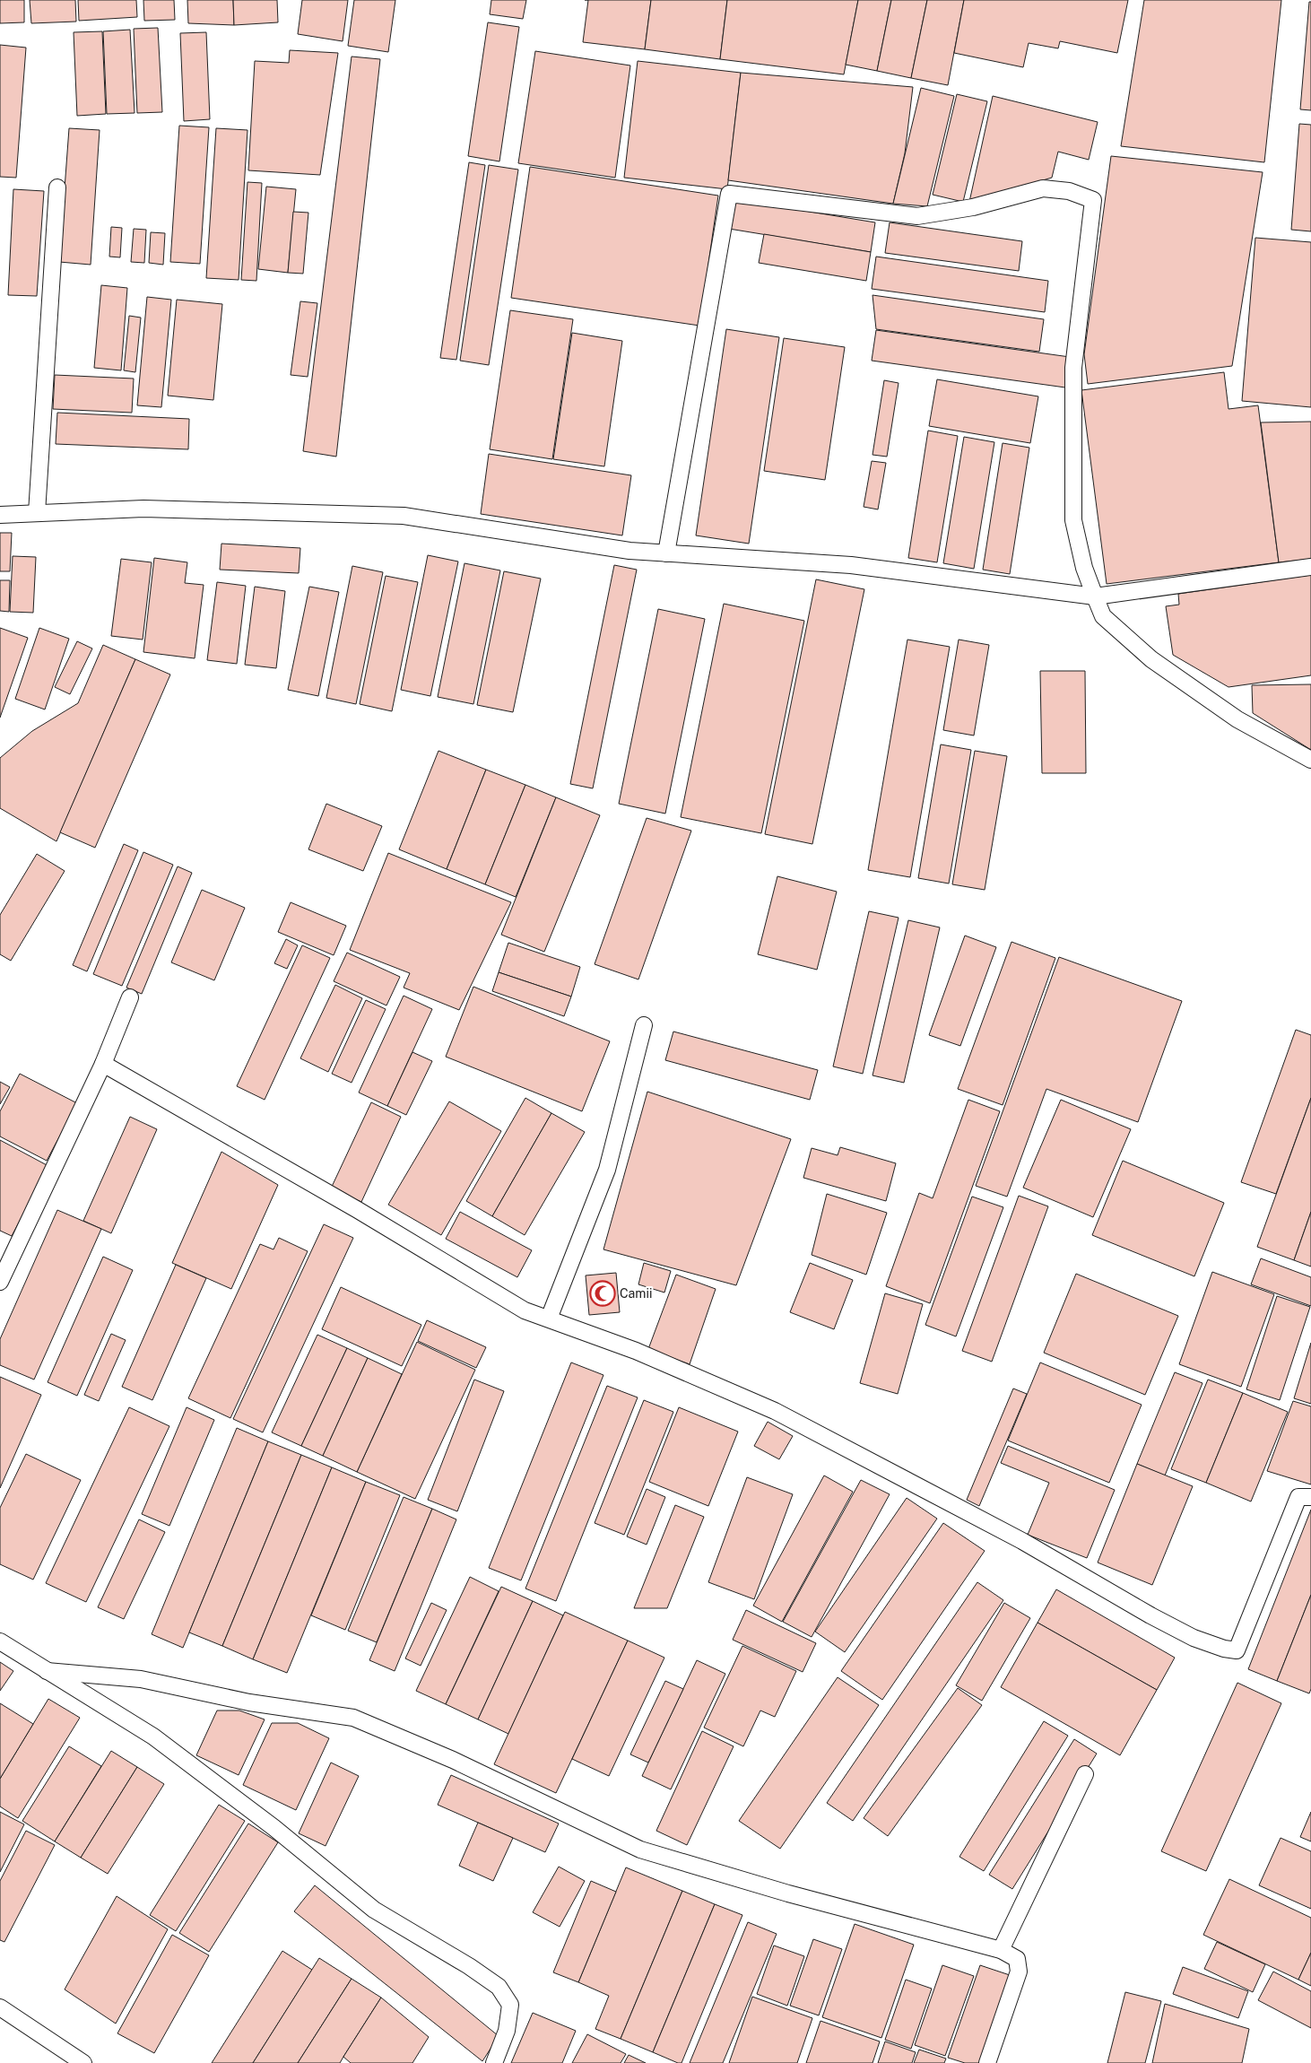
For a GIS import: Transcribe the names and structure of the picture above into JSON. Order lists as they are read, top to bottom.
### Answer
{
  "places": {
    "mosque": ["Camii"]
  }
}
